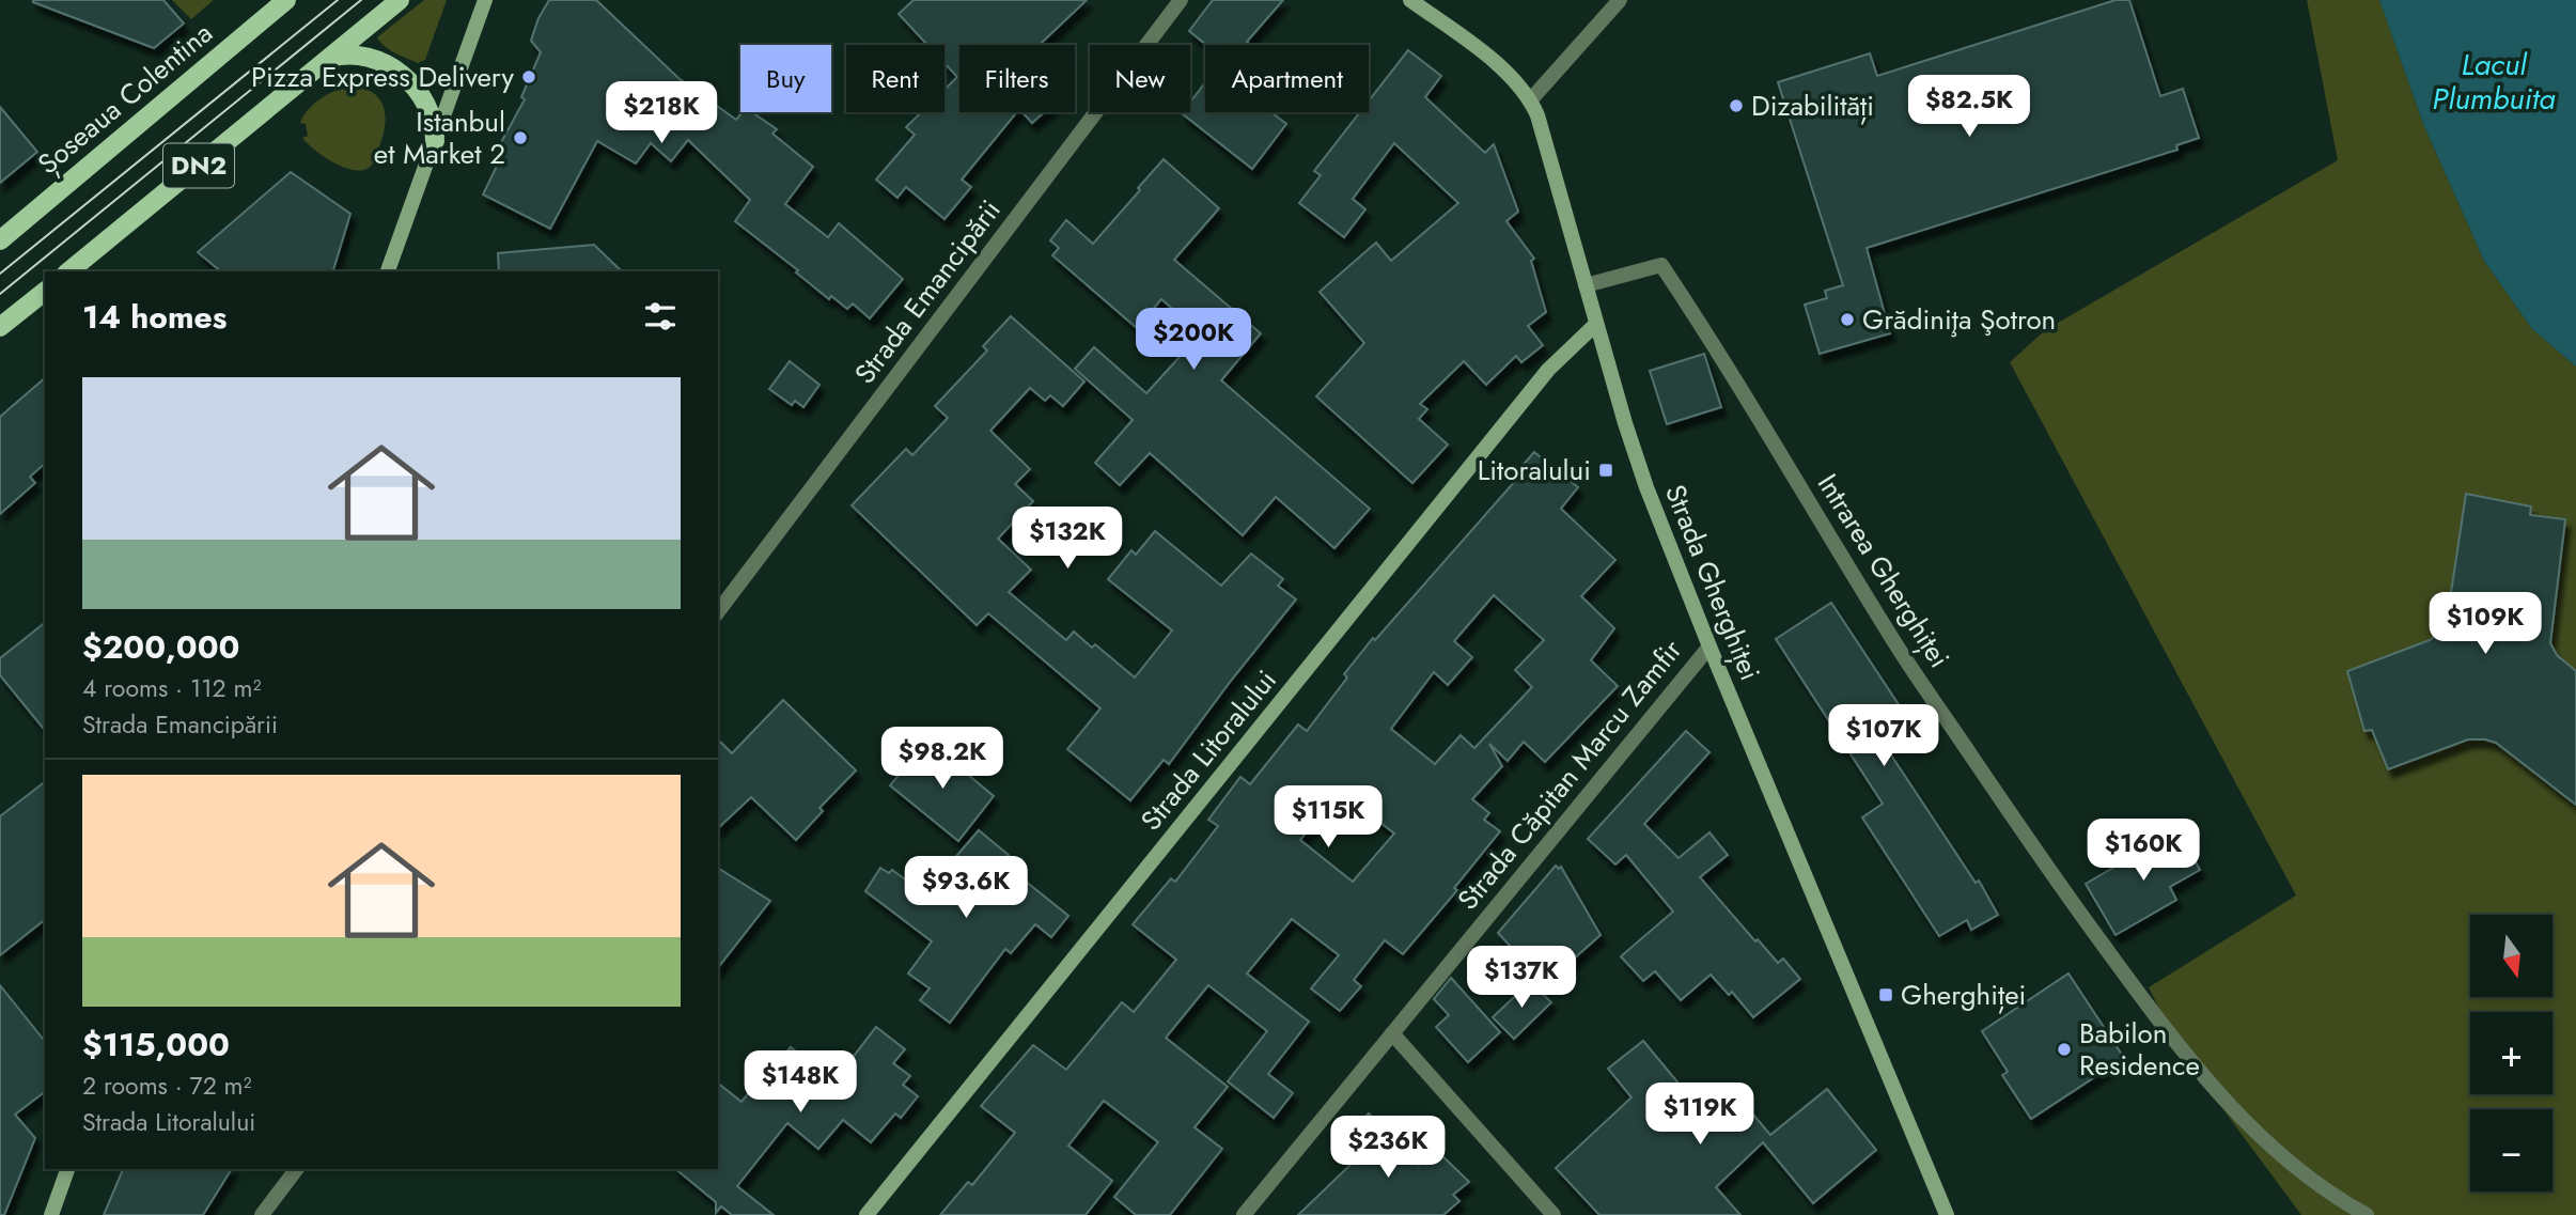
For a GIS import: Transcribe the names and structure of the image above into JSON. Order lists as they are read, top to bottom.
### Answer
{
  "streets": {
    "main road": [
      "Șoseaua Colentina",
      "DN2",
      "Strada Gherghiței",
      "Strada Litoralului"
    ],
    "street": ["Strada Emancipării", "Intrarea Gherghiței", "Strada Căpitan Marcu Zamfir"]
  },
  "crossings": [
    ["Intrarea Gherghiței", "Strada Gherghiței"],
    ["Strada Gherghiței", "Strada Litoralului"],
    ["Strada Gherghiței", "Strada Căpitan Marcu Zamfir"]
  ],
  "water": ["Lacul Plumbuita"],
  "places": {
    "other": [
      "Pizza Express Delivery",
      "Dizabilități",
      "Istanbul et Market 2",
      "Grădiniţa Şotron",
      "Babilon Residence"
    ],
    "transit": ["Litoralului", "Gherghiței"]
  },
  "north": "bottom",
  "page": {
    "chip": [
      "Buy",
      "Rent",
      "Filters",
      "New",
      "Apartment"
    ],
    "price": [
      "$82.5K",
      "$218K",
      "$200K",
      "$132K",
      "$109K",
      "$107K",
      "$98.2K",
      "$115K",
      "$160K",
      "$93.6K",
      "$137K",
      "$148K",
      "$119K",
      "$236K"
    ],
    "heading": "14 homes",
    "list": [
      {
        "name": "$200,000",
        "note": "4 rooms · 112 m² · Strada Emancipării"
      },
      {
        "name": "$115,000",
        "note": "2 rooms · 72 m² · Strada Litoralului"
      }
    ],
    "map_buttons": ["+", "−"]
  }
}
